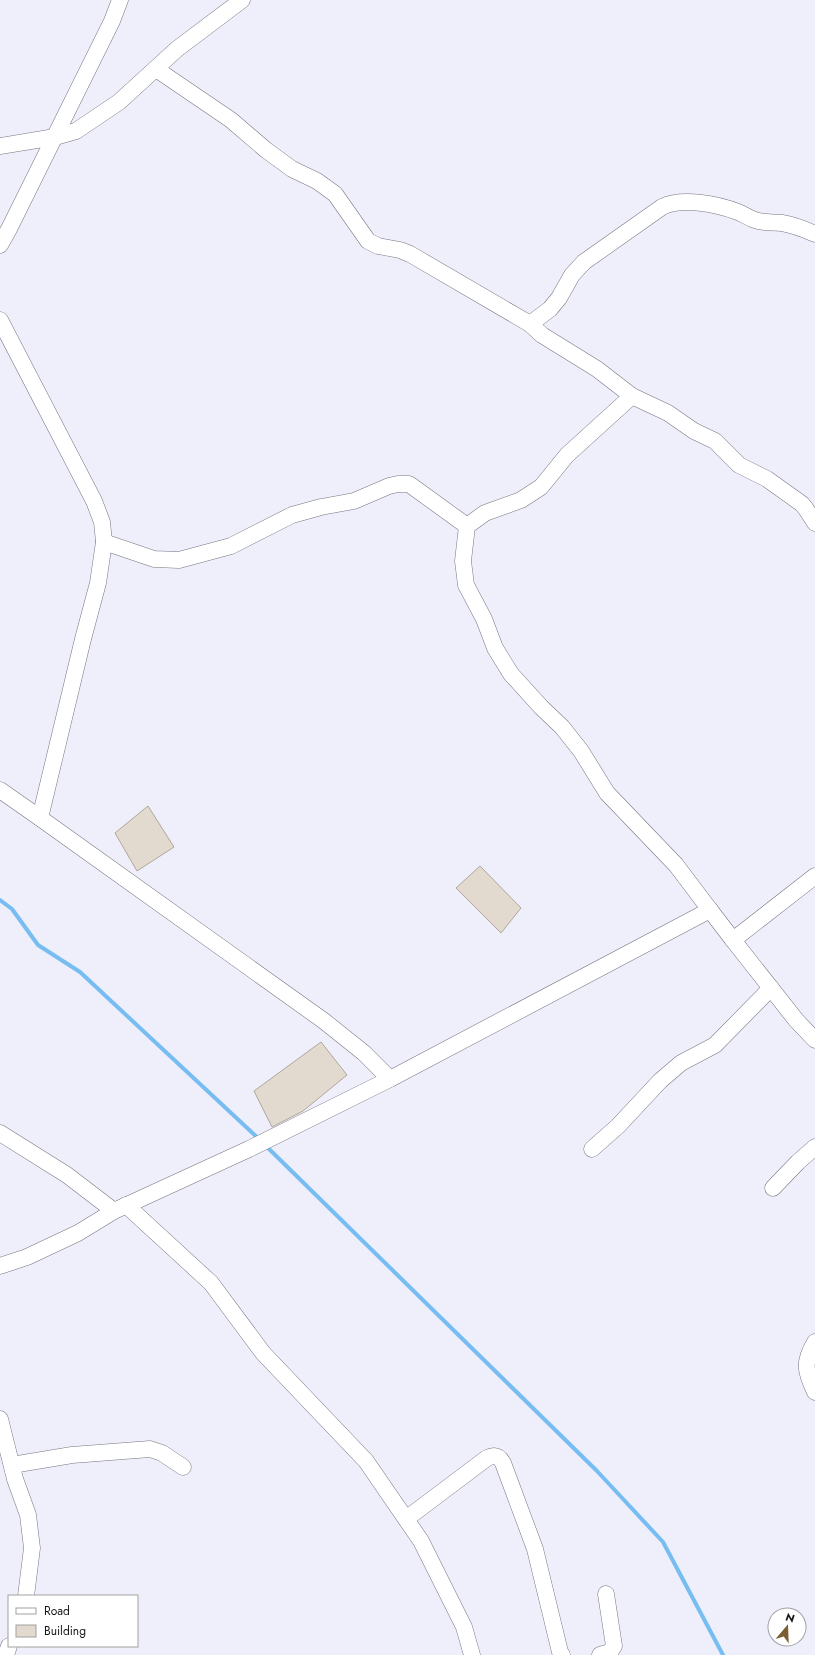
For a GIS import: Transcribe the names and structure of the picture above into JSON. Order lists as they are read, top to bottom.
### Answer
{
  "legend": ["Road", "Building"],
  "north": "top"
}
